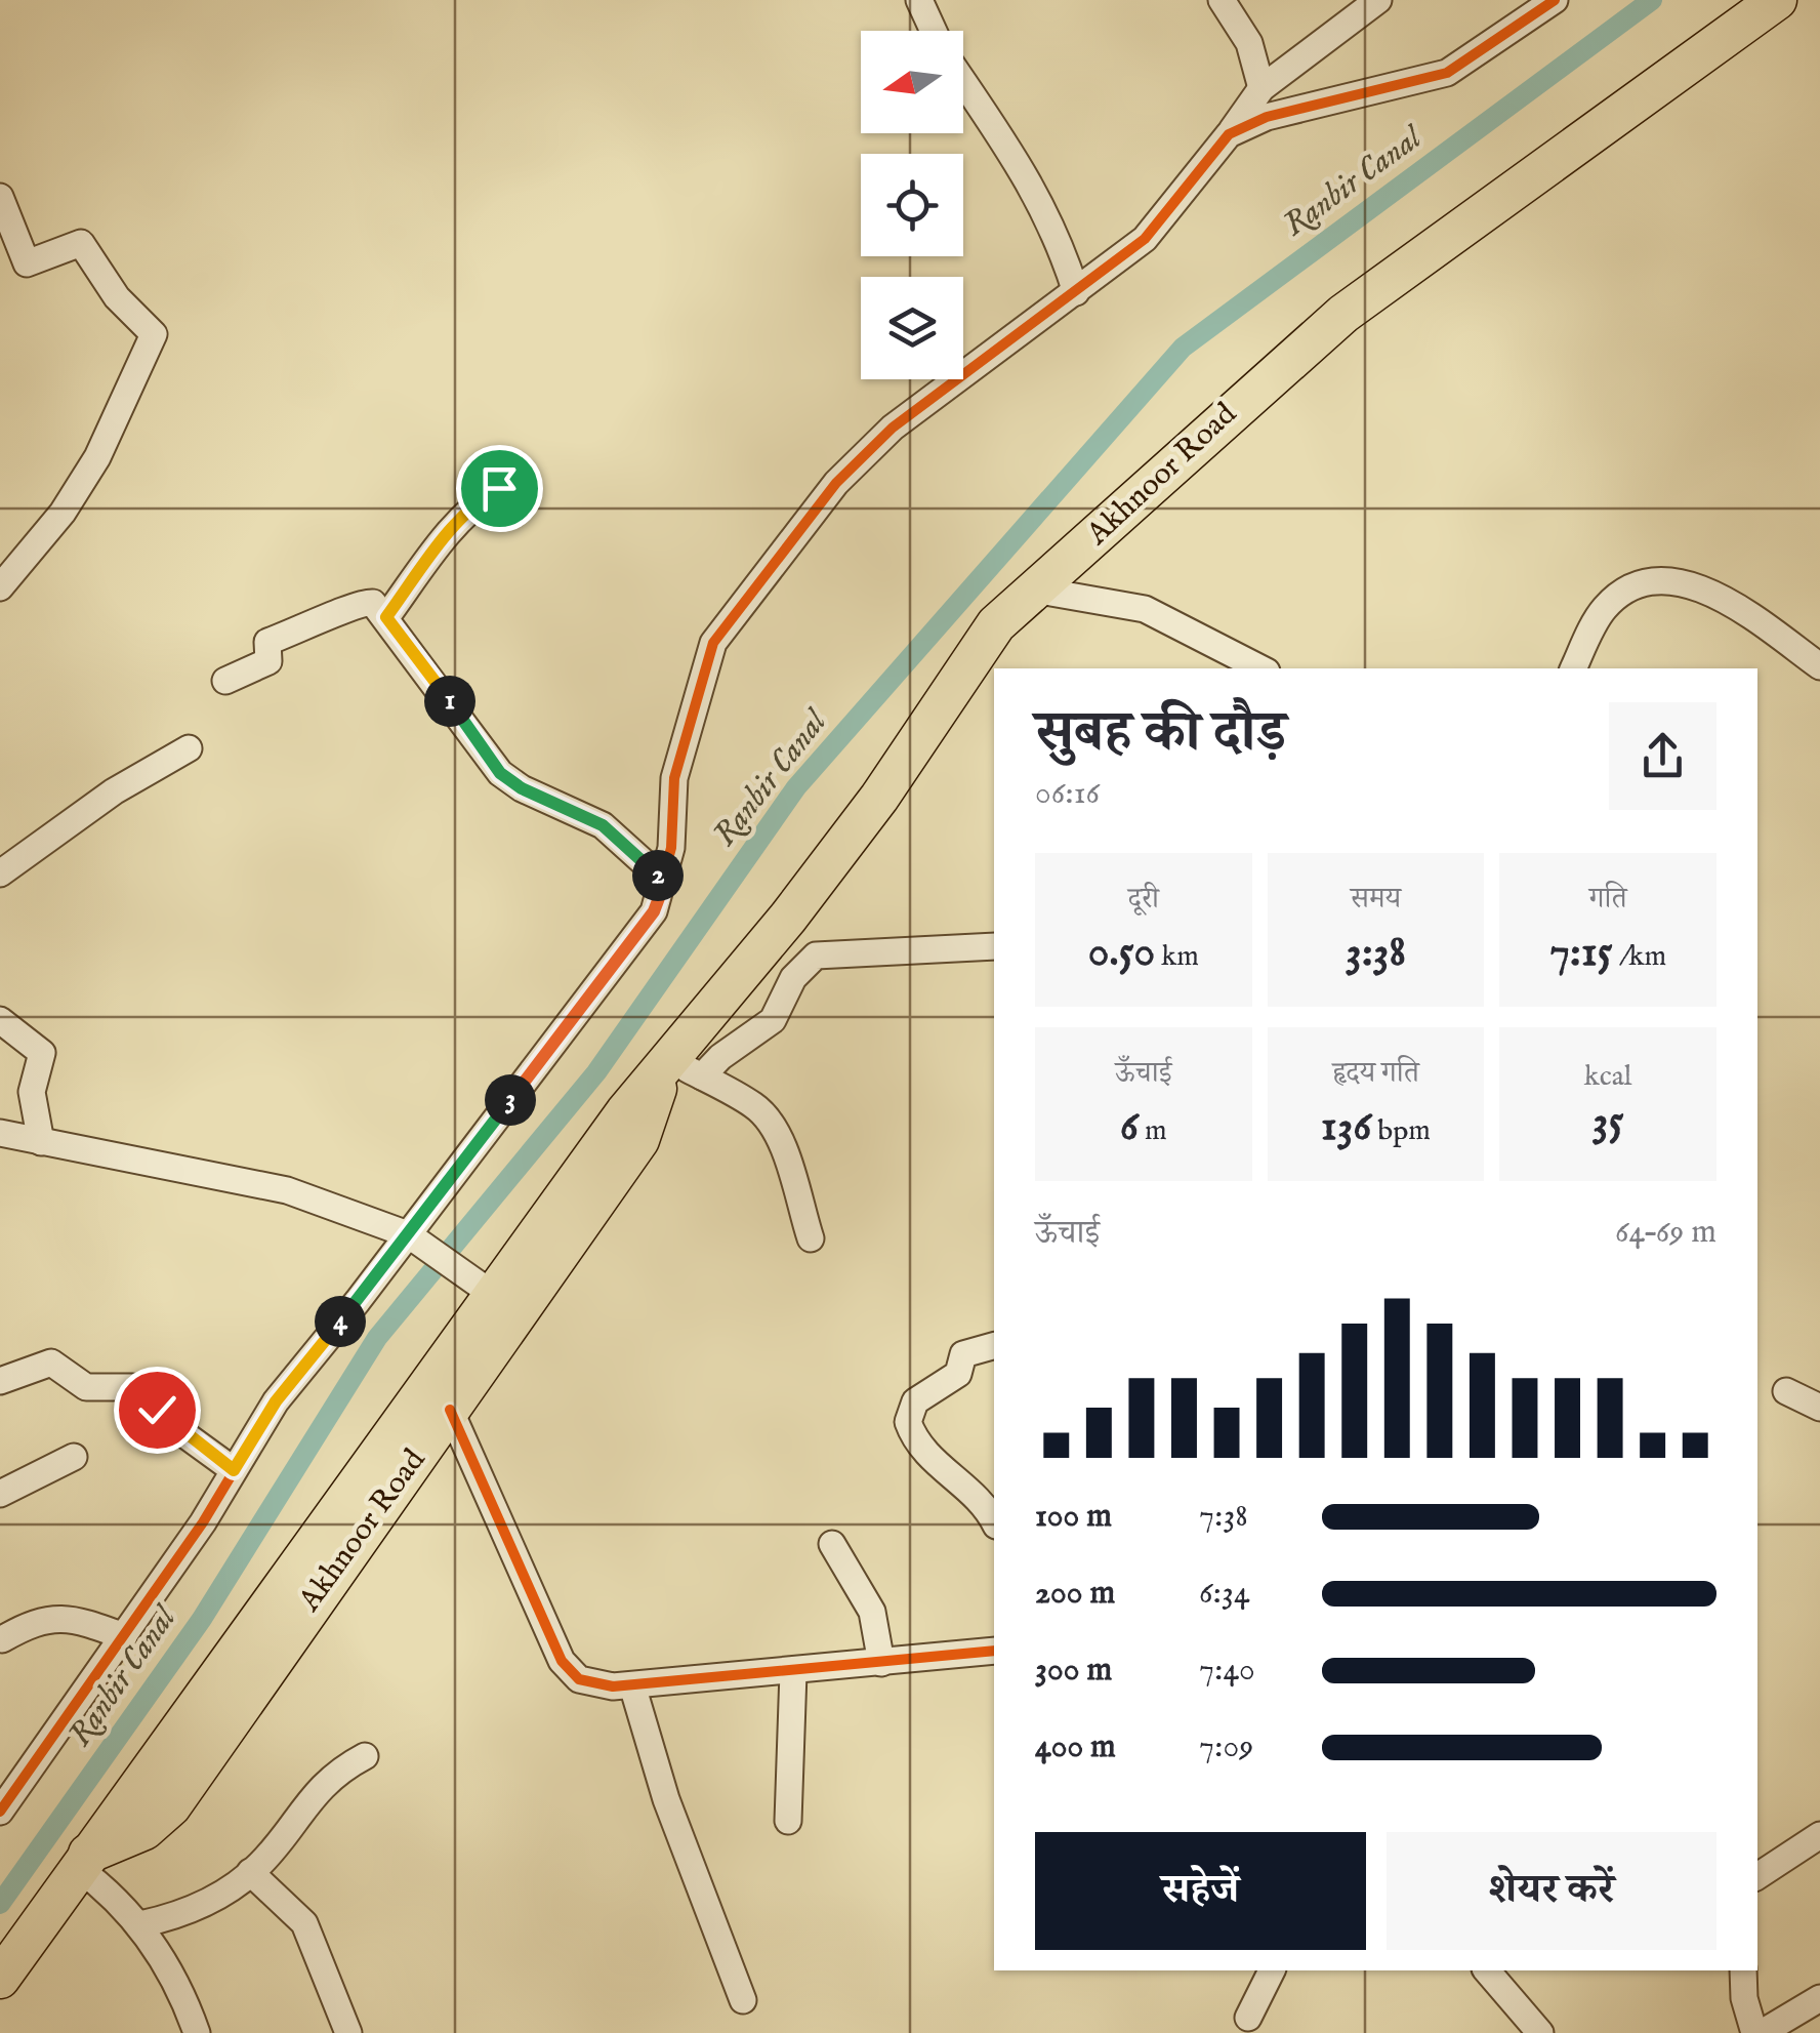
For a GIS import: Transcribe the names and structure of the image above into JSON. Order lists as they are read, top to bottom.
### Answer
{
  "streets": {
    "highway": ["Akhnoor Road"]
  },
  "water": ["Ranbir Canal"],
  "north": "left",
  "page": {
    "heading": ["सुबह की दौड़", "06:16"],
    "pins": [
      "1",
      "2",
      "3",
      "4"
    ],
    "stats": [
      ["दूरी", "0.50 km"],
      ["समय", "3:38"],
      ["गति", "7:15 /km"],
      ["ऊँचाई", "6 m"],
      ["हृदय गति", "136 bpm"],
      ["kcal", "35"]
    ],
    "chart": ["ऊँचाई", "64–69 m"],
    "list": [
      {
        "name": "100 m",
        "note": "7:38"
      },
      {
        "name": "200 m",
        "note": "6:34"
      },
      {
        "name": "300 m",
        "note": "7:40"
      },
      {
        "name": "400 m",
        "note": "7:09"
      }
    ],
    "buttons": ["सहेजें", "शेयर करें"]
  }
}
